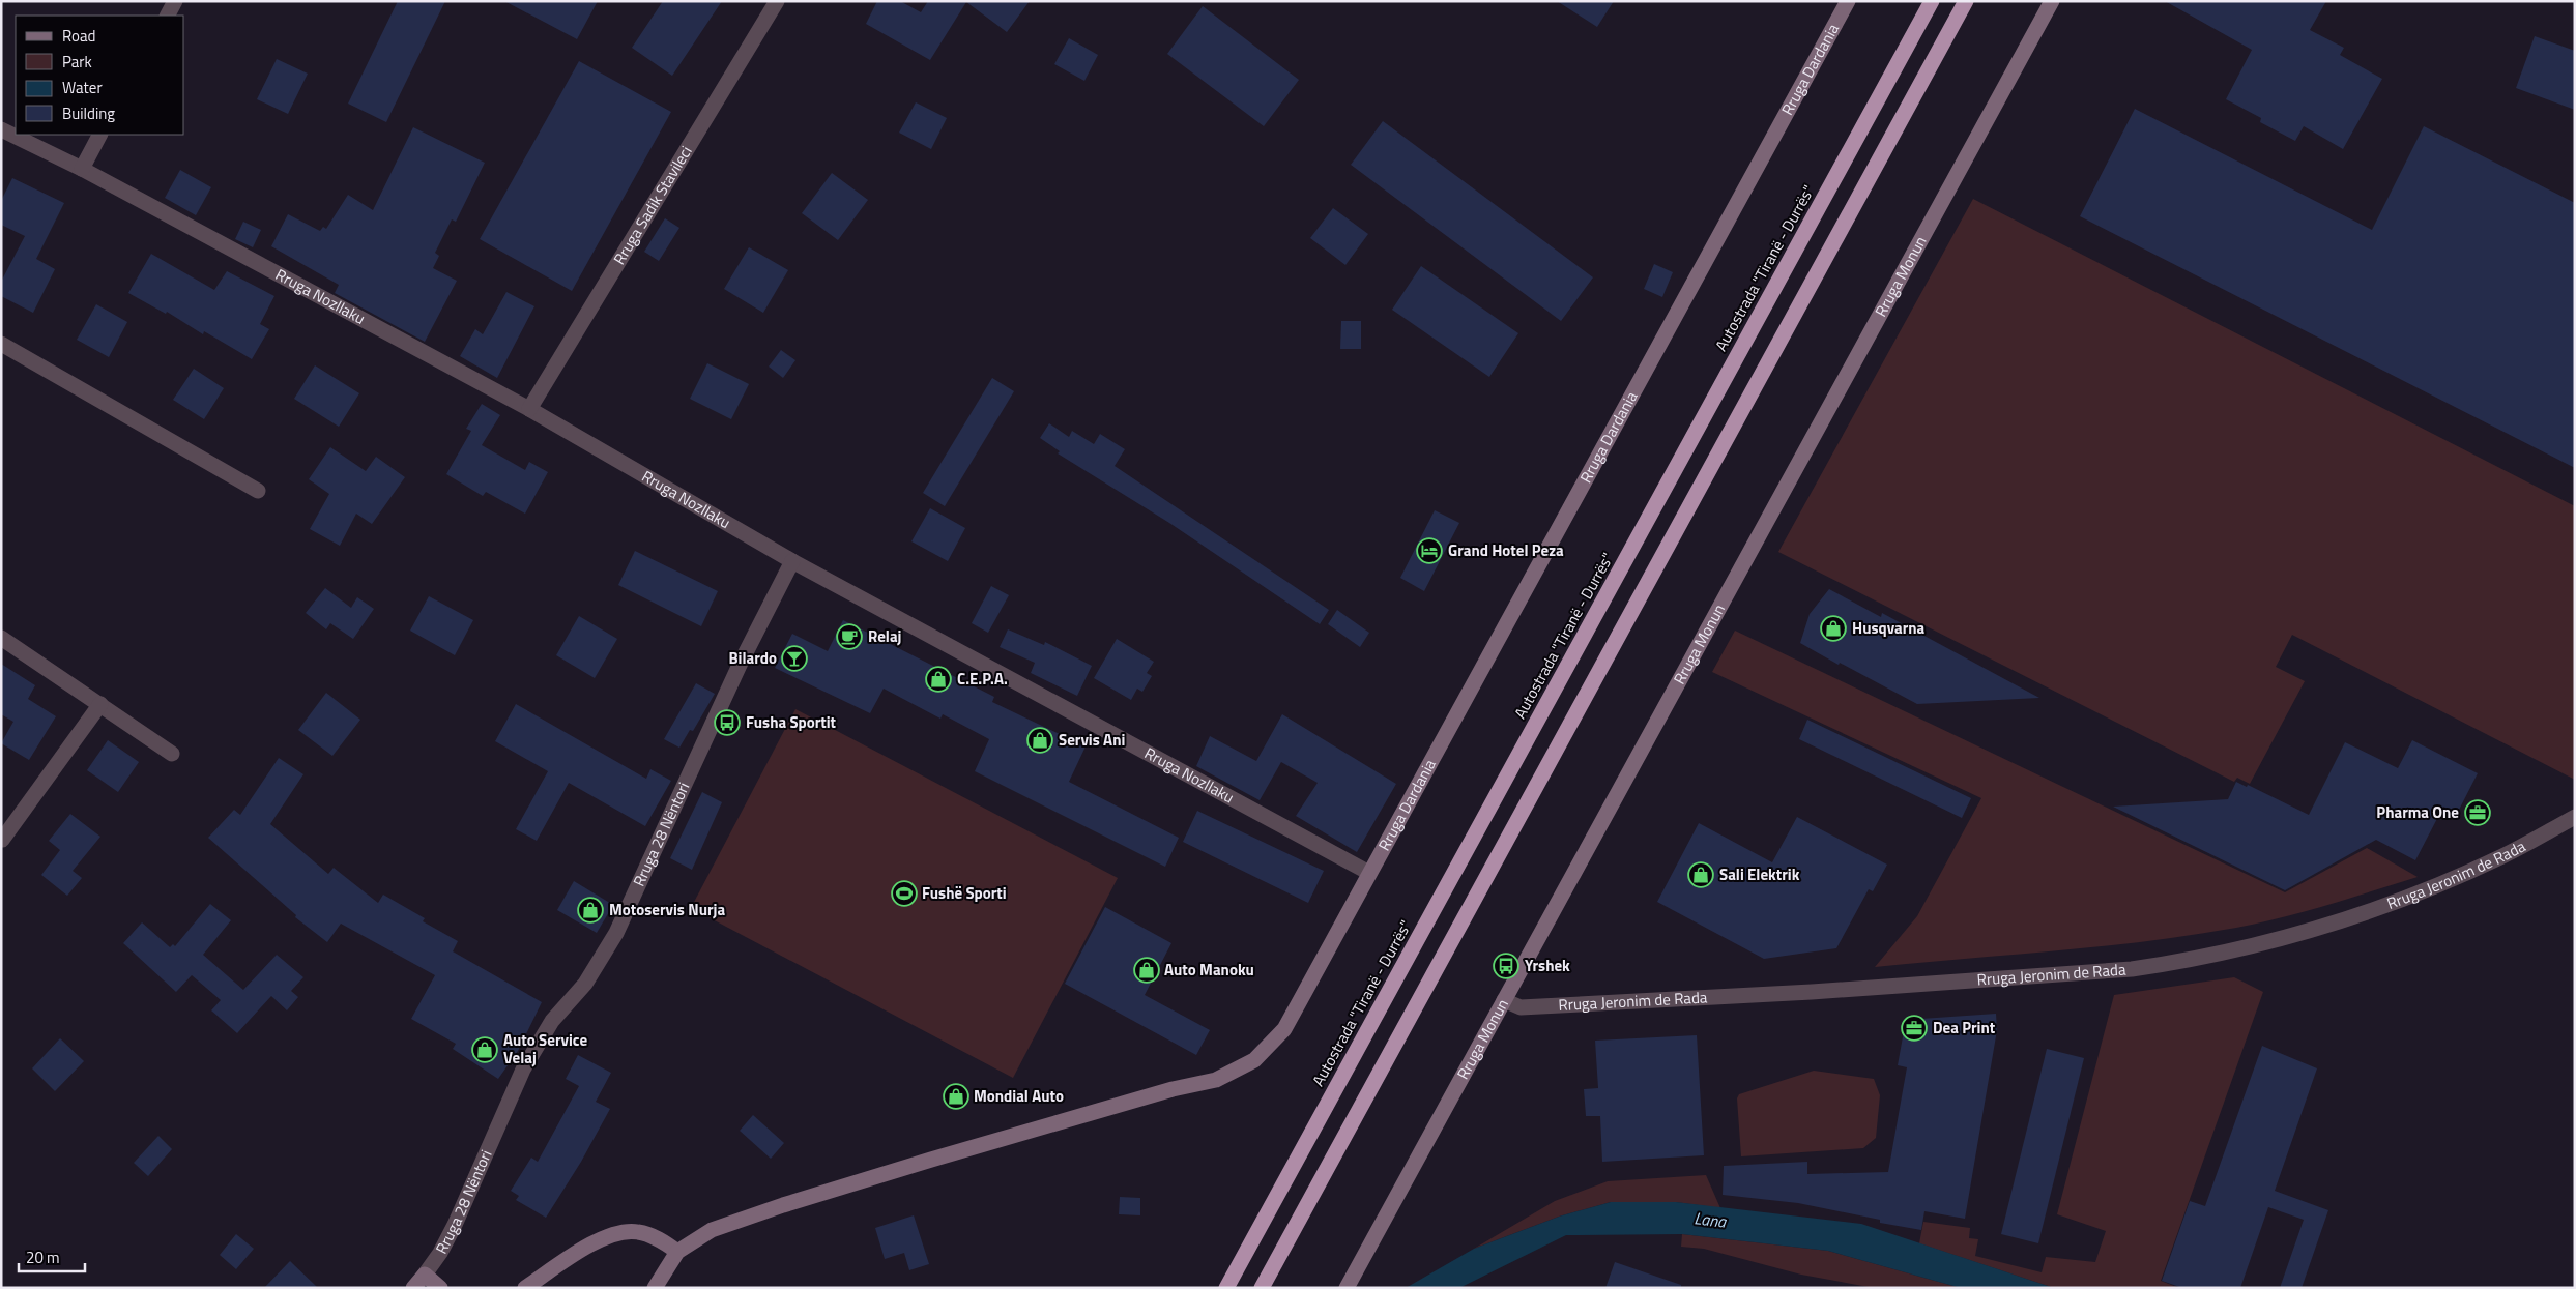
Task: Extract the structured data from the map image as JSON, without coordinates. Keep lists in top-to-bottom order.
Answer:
{
  "streets": {
    "highway": ["Autostrada \"Tiranë - Durrës\""],
    "main road": ["Rruga Dardania", "Rruga Monun", "Rruga 28 Nëntori"],
    "street": ["Rruga Sadik Stavileci", "Rruga Nozllaku", "Rruga Jeronim de Rada"]
  },
  "crossings": [
    ["Rruga Dardania", "Rruga Nozllaku"],
    ["Rruga Sadik Stavileci", "Rruga Nozllaku"],
    ["Rruga Monun", "Rruga Jeronim de Rada"],
    ["Rruga Nozllaku", "Rruga 28 Nëntori"]
  ],
  "water": ["Lana"],
  "places": {
    "hotel": ["Grand Hotel Peza"],
    "shop": [
      "Husqvarna",
      "C.E.P.A.",
      "Servis Ani",
      "Sali Elektrik",
      "Motoservis Nurja",
      "Auto Manoku",
      "Auto Service Velaj",
      "Mondial Auto"
    ],
    "cafe": ["Relaj"],
    "bar": ["Bilardo"],
    "bus stop": ["Fusha Sportit", "Yrshek"],
    "office": ["Pharma One", "Dea Print"],
    "sports": ["Fushë Sporti"]
  },
  "legend": [
    "Road",
    "Park",
    "Water",
    "Building"
  ],
  "scale_bar": "20 m"
}
